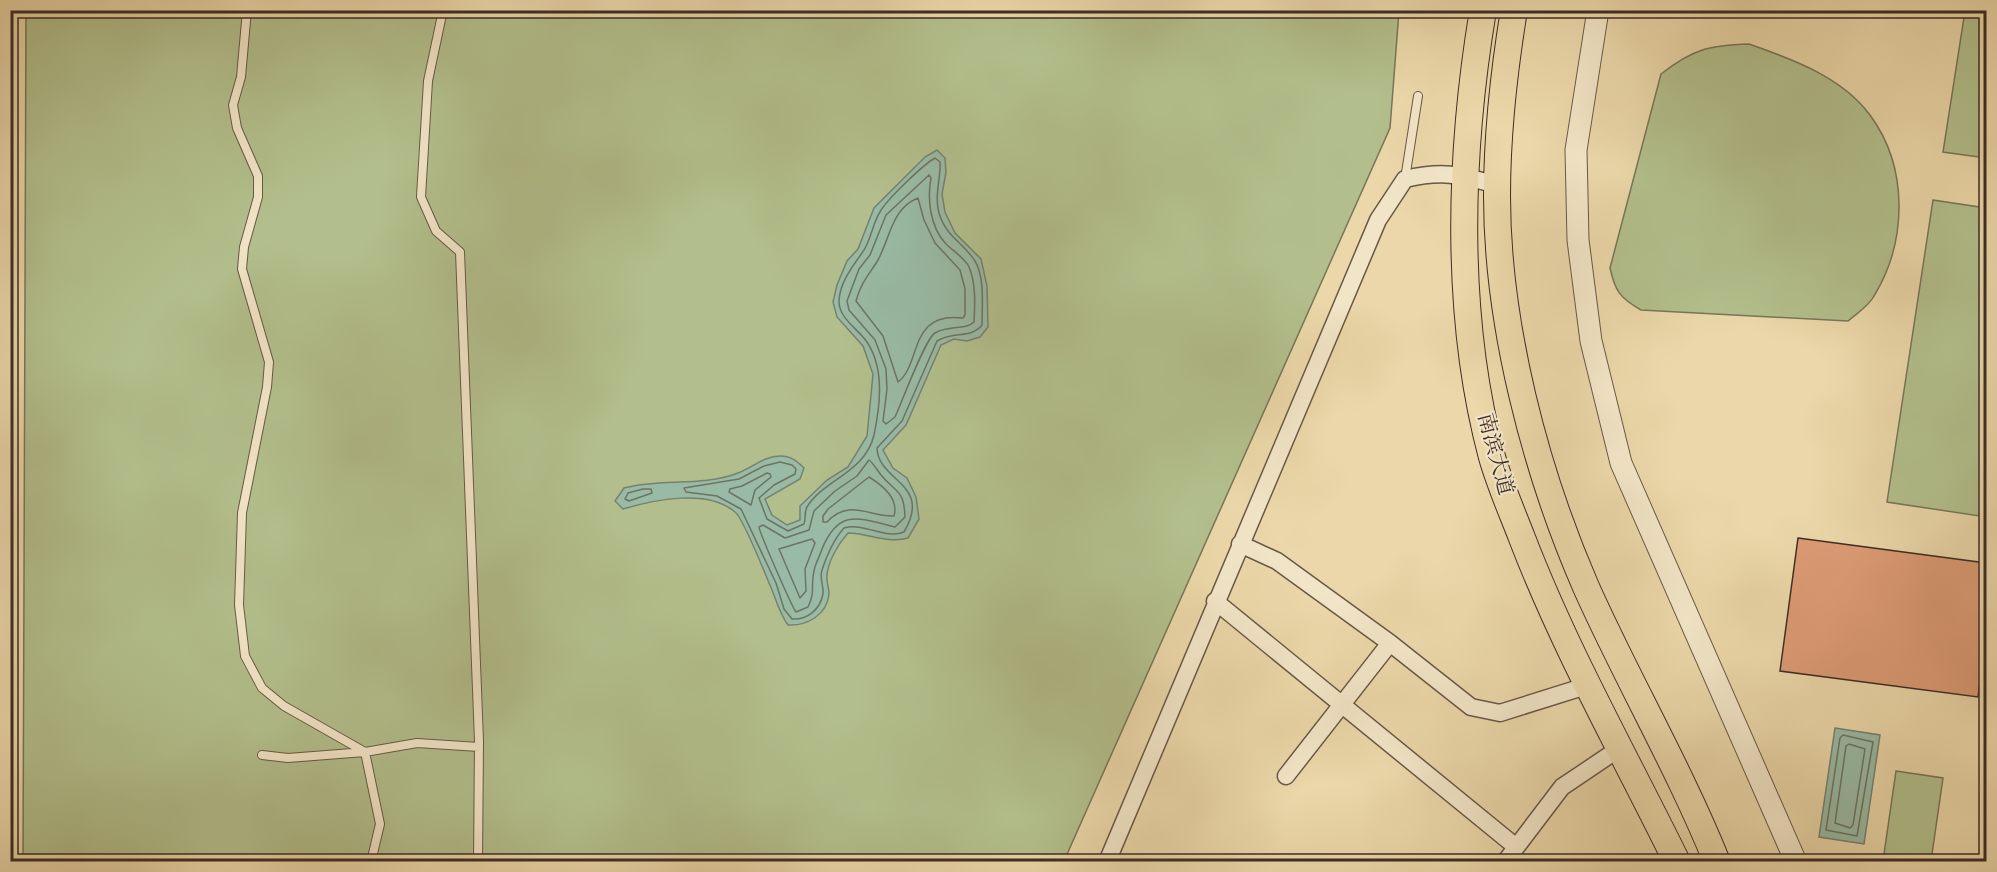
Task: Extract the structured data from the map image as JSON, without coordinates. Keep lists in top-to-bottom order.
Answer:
{
  "streets": {
    "main road": ["南滨大道"]
  }
}
